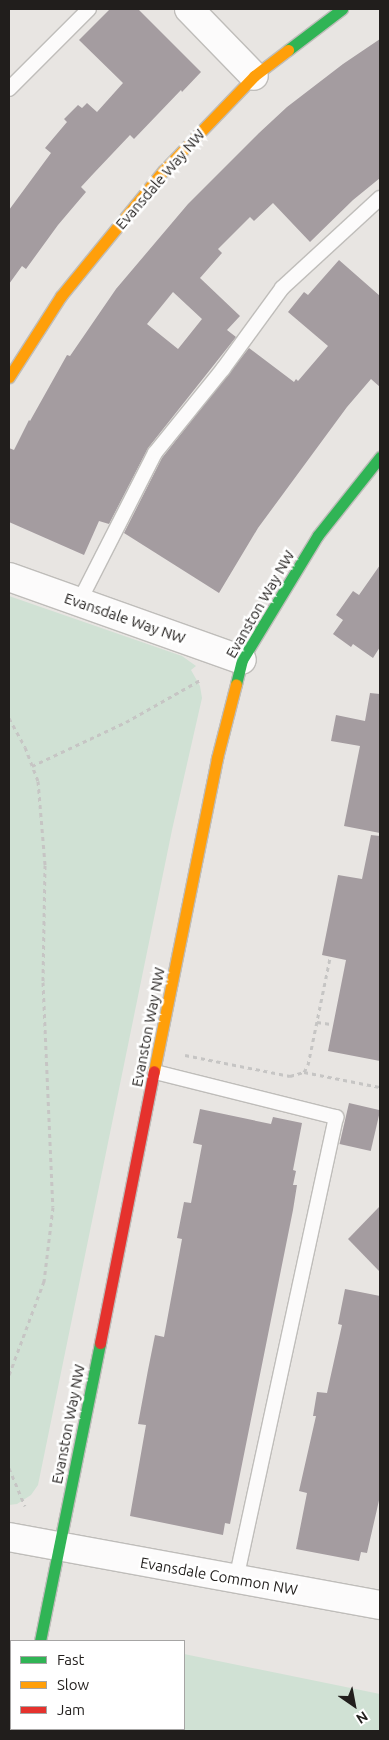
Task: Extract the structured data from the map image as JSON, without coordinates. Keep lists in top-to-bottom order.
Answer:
{
  "streets": {
    "street": ["Evansdale Way NW", "Evanston Way NW", "Evansdale Common NW"]
  },
  "crossings": [
    ["Evansdale Way NW", "Evanston Way NW"],
    ["Evanston Way NW", "Evansdale Common NW"]
  ],
  "legend": ["Fast", "Slow", "Jam"],
  "north": "bottom right"
}
